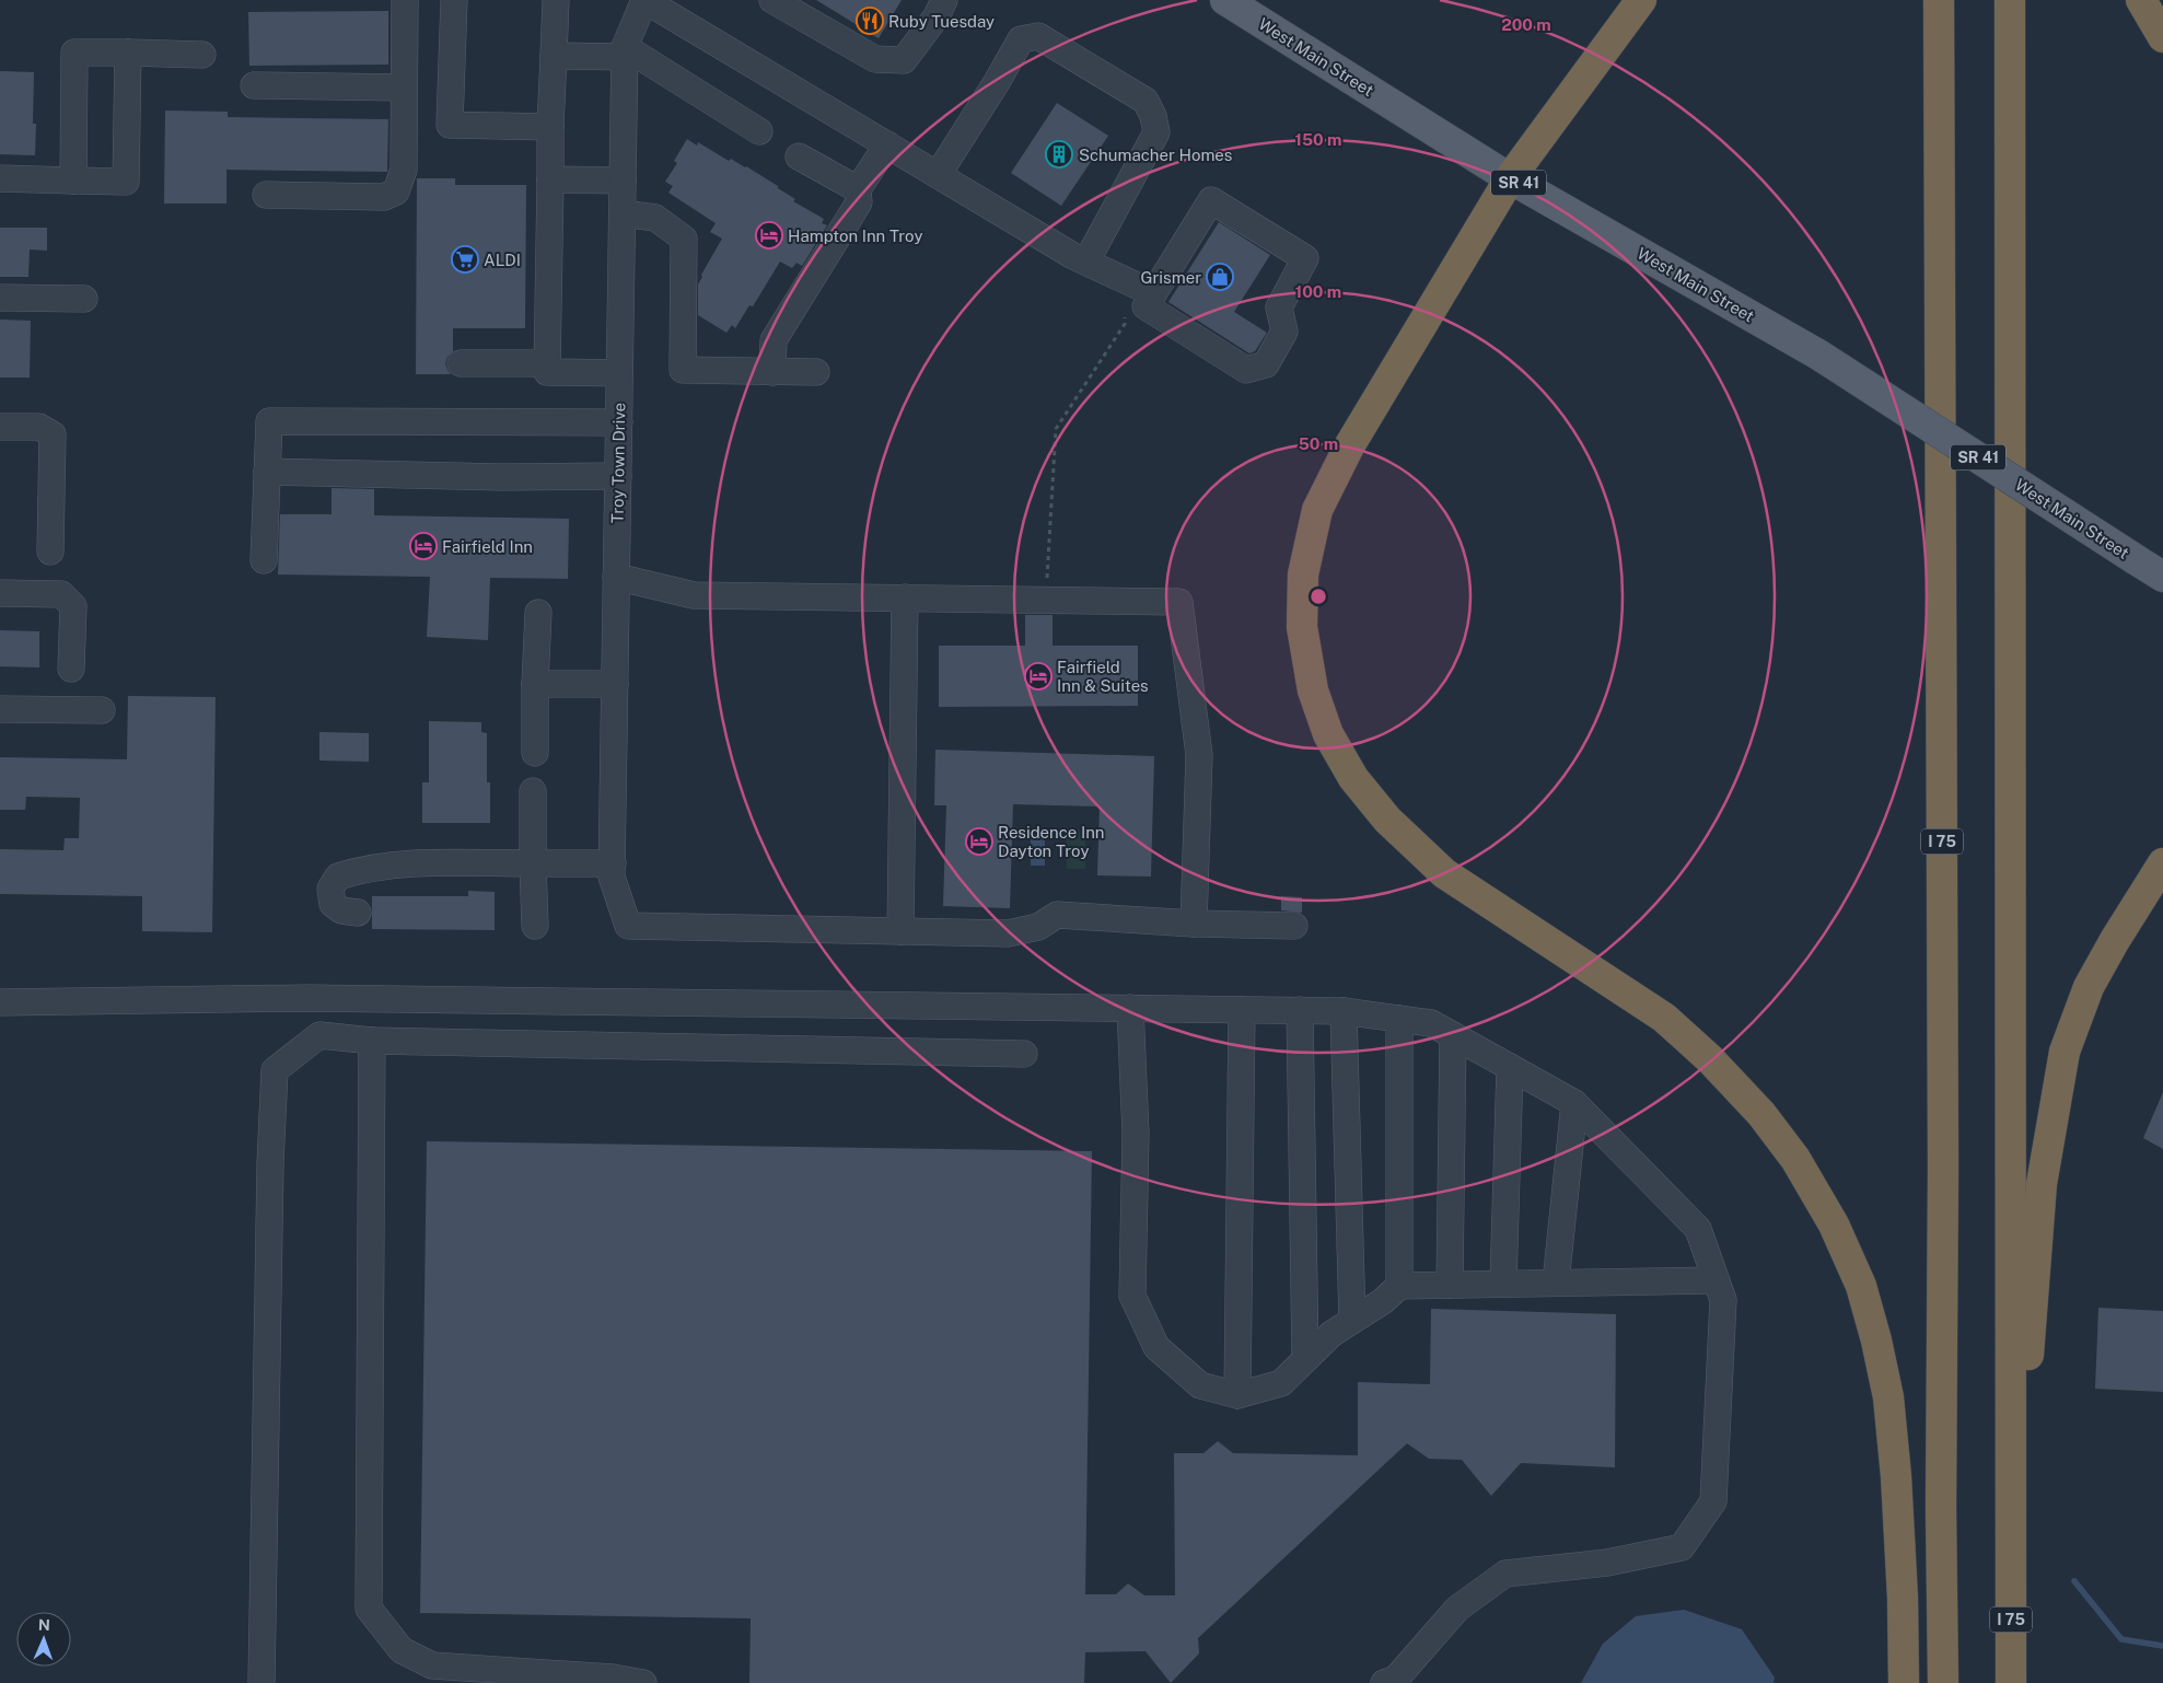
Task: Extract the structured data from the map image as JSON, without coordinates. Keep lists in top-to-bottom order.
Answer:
{
  "streets": {
    "highway": ["I 75"],
    "main road": ["West Main Street", "SR 41"],
    "street": ["Troy Town Drive"]
  },
  "places": {
    "restaurant": ["Ruby Tuesday"],
    "building": ["Schumacher Homes"],
    "hotel": [
      "Hampton Inn Troy",
      "Fairfield Inn",
      "Fairfield Inn & Suites",
      "Residence Inn Dayton Troy"
    ],
    "supermarket": ["ALDI"],
    "shop": ["Grismer"]
  },
  "north": "top",
  "rings": [
    "200 m",
    "150 m",
    "100 m",
    "50 m"
  ]
}
